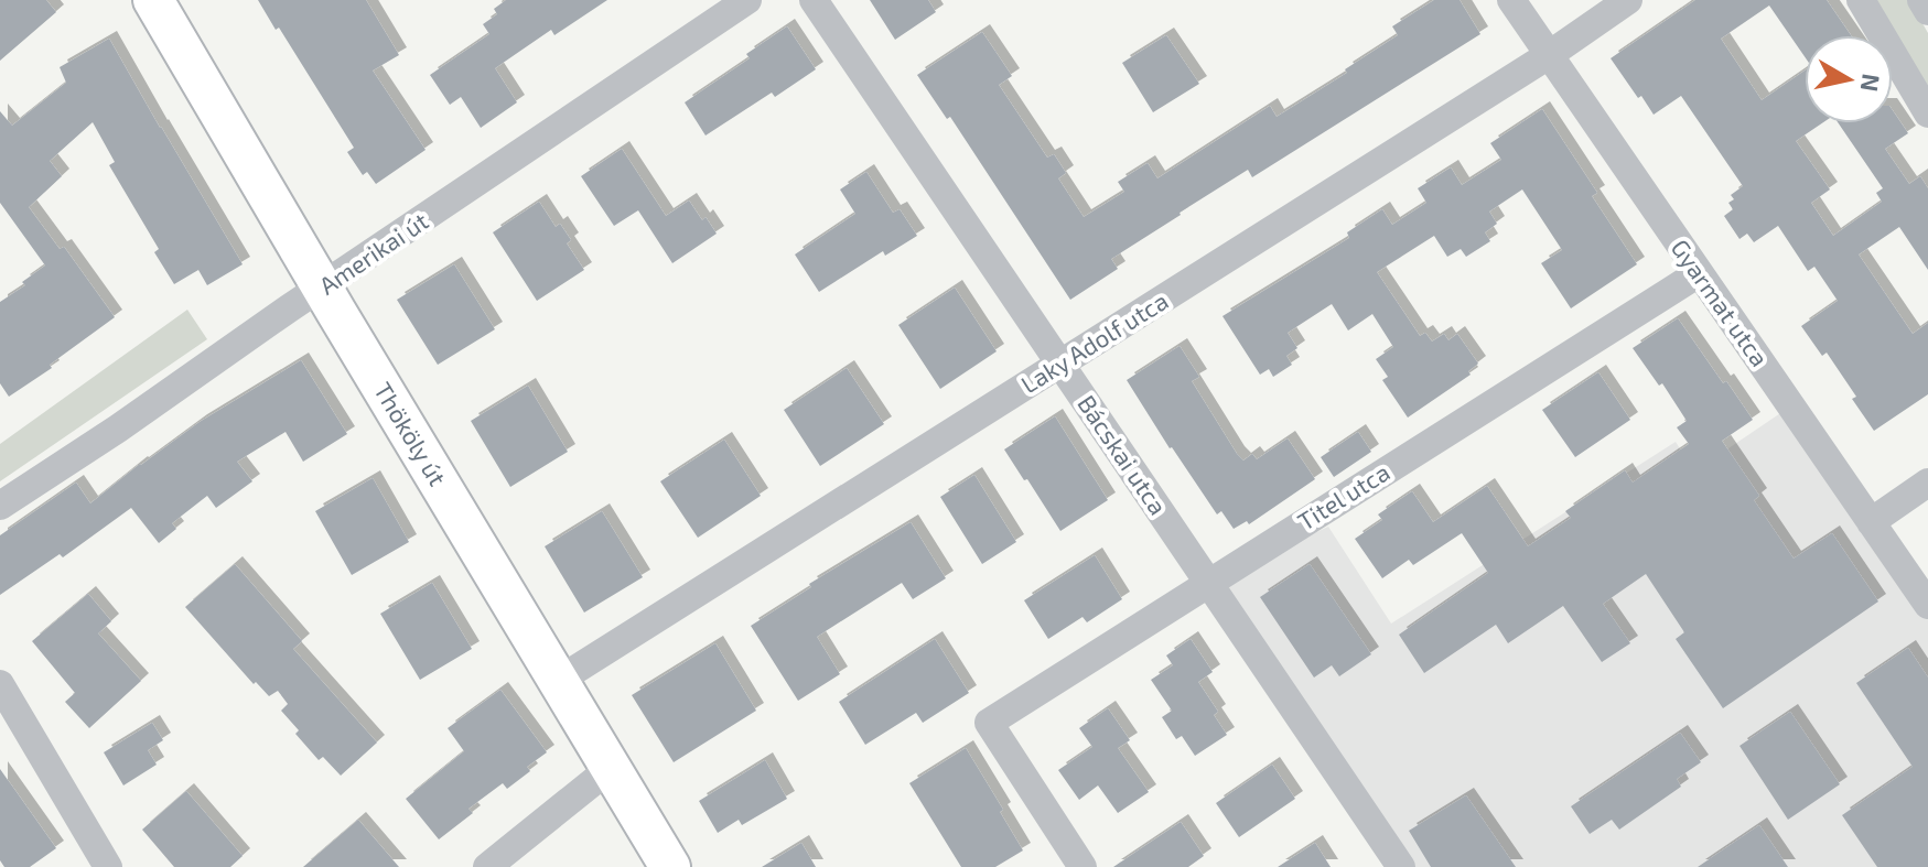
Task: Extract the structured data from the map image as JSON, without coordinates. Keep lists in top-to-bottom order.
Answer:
{
  "streets": {
    "main road": ["Thököly út"],
    "street": [
      "Amerikai út",
      "Gyarmat utca",
      "Laky Adolf utca",
      "Bácskai utca",
      "Titel utca"
    ]
  },
  "crossings": [
    ["Amerikai út", "Thököly út"],
    ["Gyarmat utca", "Laky Adolf utca"],
    ["Gyarmat utca", "Titel utca"],
    ["Laky Adolf utca", "Thököly út"],
    ["Laky Adolf utca", "Bácskai utca"],
    ["Bácskai utca", "Titel utca"]
  ],
  "north": "right"
}
